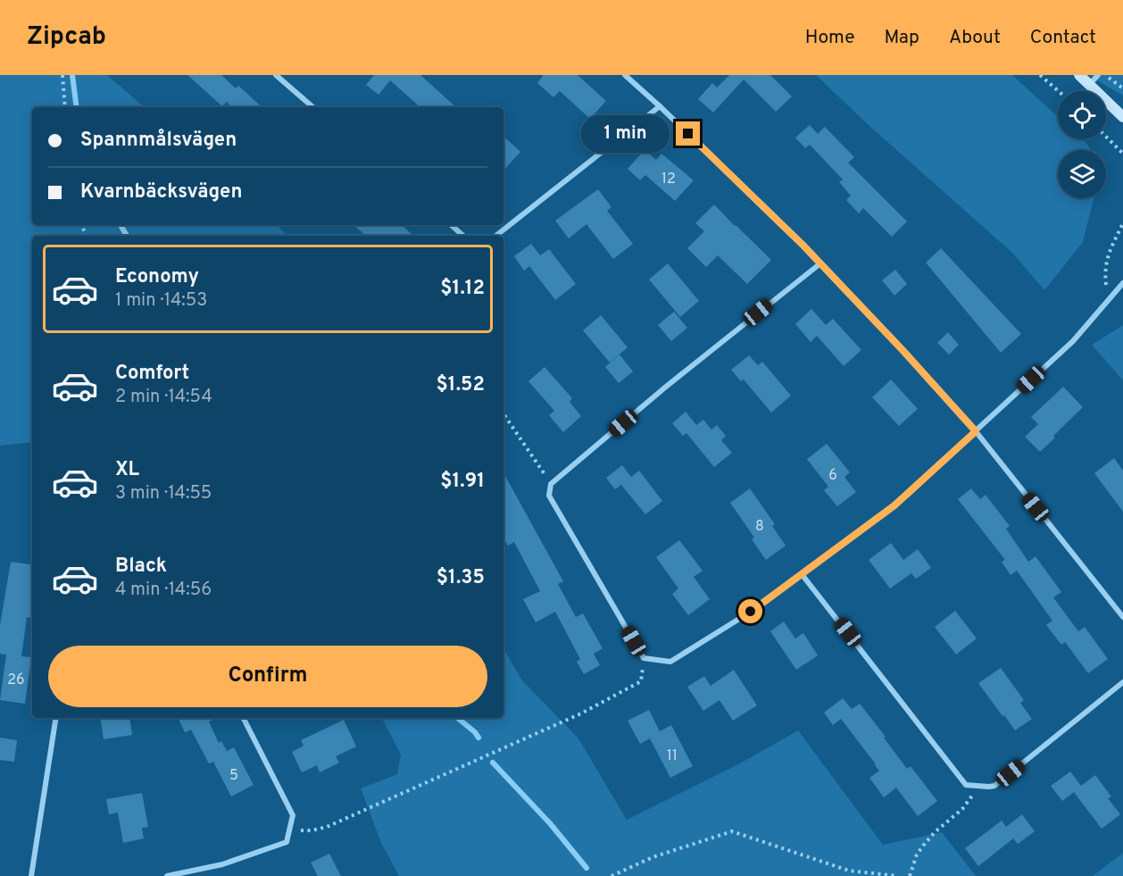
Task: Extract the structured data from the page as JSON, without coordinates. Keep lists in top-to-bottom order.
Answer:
{
  "house_numbers": [
    "12",
    "6",
    "8",
    "26",
    "11",
    "5"
  ],
  "page": {
    "header": "Zipcab",
    "nav": [
      "Home",
      "Map",
      "About",
      "Contact"
    ],
    "banner": ["Spannmålsvägen", "Kvarnbäcksvägen"],
    "bubble": "1 min",
    "list": [
      {
        "name": "Economy",
        "note": "1 min · 14:53",
        "value": "$1.12"
      },
      {
        "name": "Comfort",
        "note": "2 min · 14:54",
        "value": "$1.52"
      },
      {
        "name": "XL",
        "note": "3 min · 14:55",
        "value": "$1.91"
      },
      {
        "name": "Black",
        "note": "4 min · 14:56",
        "value": "$1.35"
      }
    ],
    "buttons": "Confirm"
  }
}
